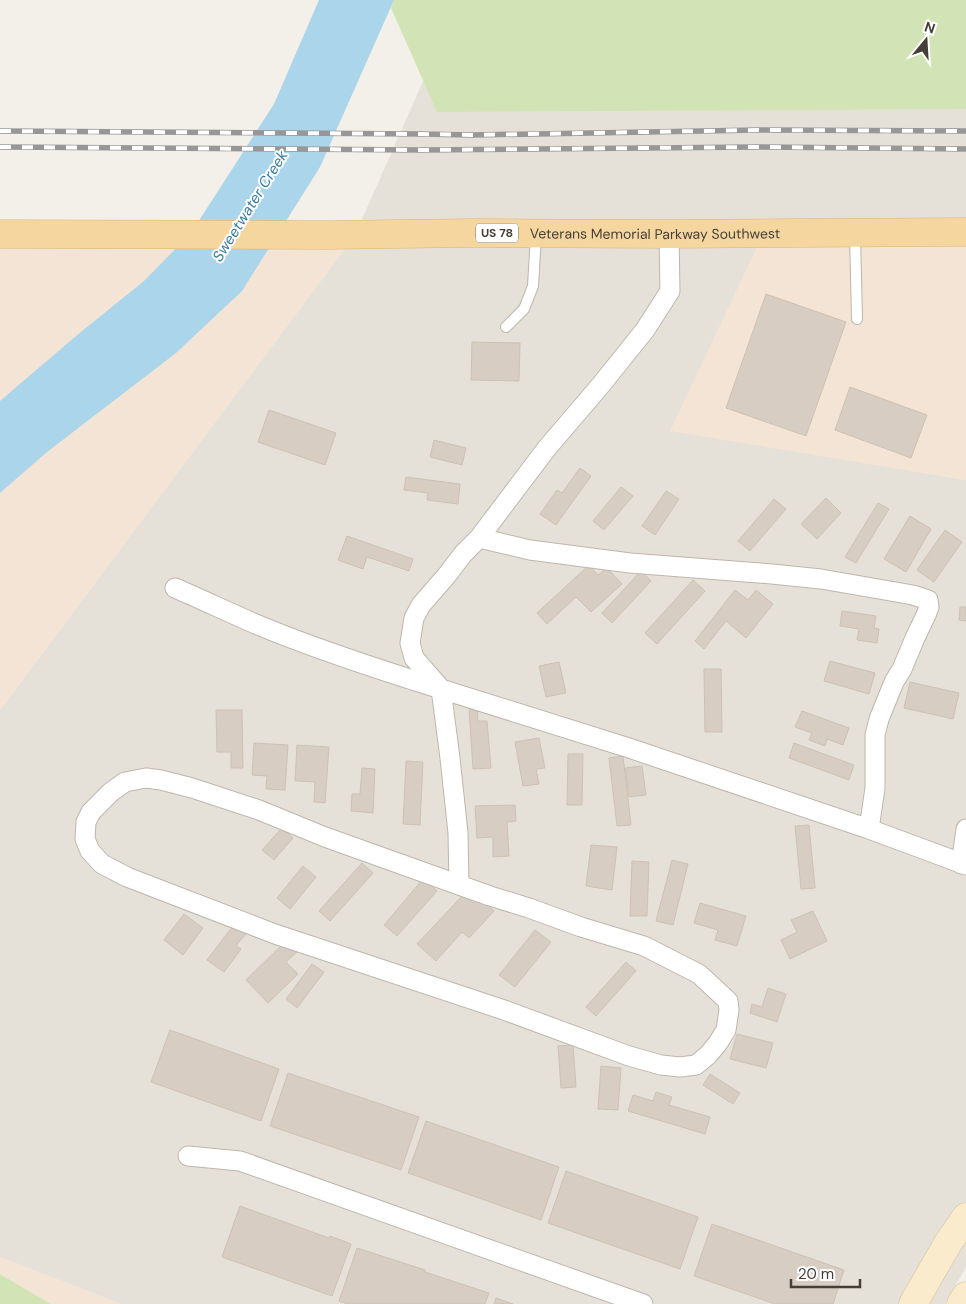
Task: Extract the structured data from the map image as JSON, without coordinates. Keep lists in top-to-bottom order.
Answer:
{
  "streets": {
    "main road": ["US 78", "Veterans Memorial Parkway Southwest"]
  },
  "water": ["Sweetwater Creek"],
  "scale_bar": "20 m",
  "north": "top"
}
